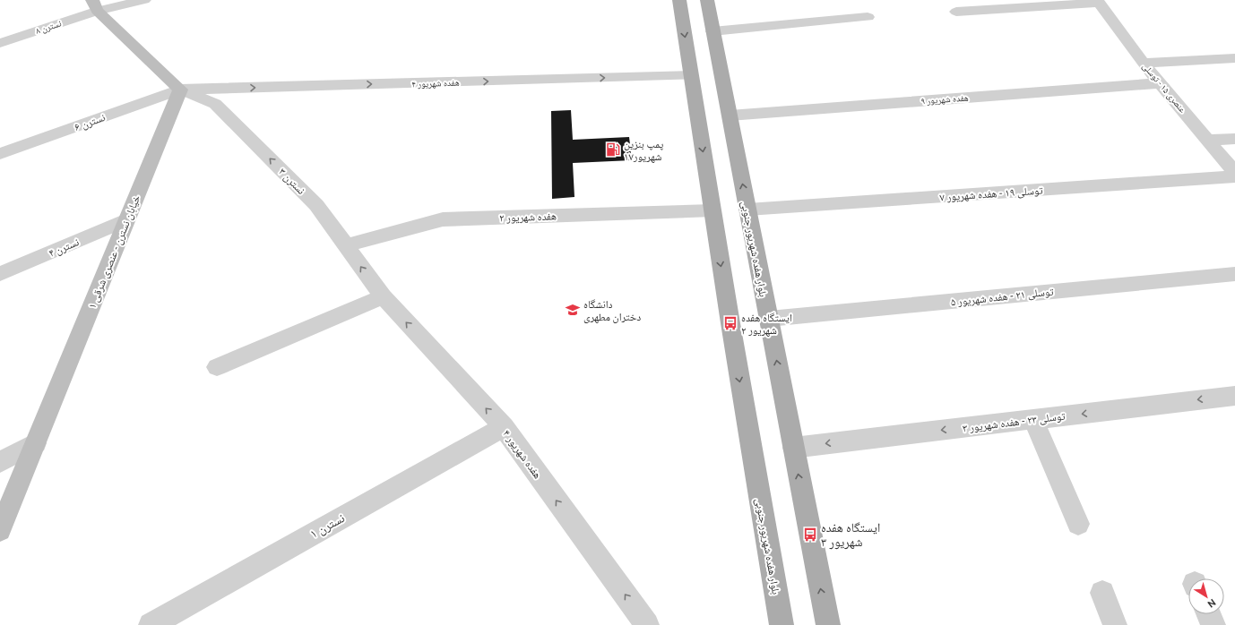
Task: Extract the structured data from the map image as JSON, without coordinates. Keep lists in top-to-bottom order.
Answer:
{
  "streets": {
    "main road": ["بلوار هفده شهریور جنوبی"],
    "street": [
      "نسترن ۸",
      "هفده شهریور ۴",
      "عنصری ۱۵ - توسلی",
      "هفده شهریور ۹",
      "نسترن ۶",
      "نسترن ۳",
      "توسلی ۱۹ - هفده شهریور ۷",
      "هفده شهریور ۲",
      "نسترن ۴",
      "خیابان نسترن - عنصری شرقی ۱",
      "توسلی ۲۱ - هفده شهریور ۵",
      "توسلی ۲۳ - هفده شهریور ۳",
      "نسترن ۱"
    ]
  },
  "crossings": [
    ["هفده شهریور ۴", "نسترن ۶"],
    ["هفده شهریور ۴", "نسترن ۳"],
    ["هفده شهریور ۴", "بلوار هفده شهریور جنوبی"],
    ["هفده شهریور ۴", "خیابان نسترن - عنصری شرقی ۱"],
    ["هفده شهریور ۴", "نسترن ۱"],
    ["عنصری ۱۵ - توسلی", "هفده شهریور ۹"],
    ["هفده شهریور ۹", "بلوار هفده شهریور جنوبی"],
    ["نسترن ۶", "نسترن ۳"],
    ["نسترن ۶", "خیابان نسترن - عنصری شرقی ۱"],
    ["نسترن ۳", "هفده شهریور ۲"],
    ["نسترن ۳", "خیابان نسترن - عنصری شرقی ۱"],
    ["توسلی ۱۹ - هفده شهریور ۷", "بلوار هفده شهریور جنوبی"],
    ["هفده شهریور ۲", "بلوار هفده شهریور جنوبی"],
    ["نسترن ۴", "خیابان نسترن - عنصری شرقی ۱"],
    ["بلوار هفده شهریور جنوبی", "توسلی ۲۱ - هفده شهریور ۵"],
    ["بلوار هفده شهریور جنوبی", "توسلی ۲۳ - هفده شهریور ۳"]
  ],
  "one_way": ["نسترن ۳", "توسلی ۲۳ - هفده شهریور ۳"],
  "places": {
    "fuel station": ["پمپ بنزین ۱۷شهریور"],
    "school or university": ["دانشگاه دختران مطهری"],
    "bus stop": ["ایستگاه هفده شهریور ۲", "ایستگاه هفده شهریور ۳"]
  },
  "north": "bottom right"
}
